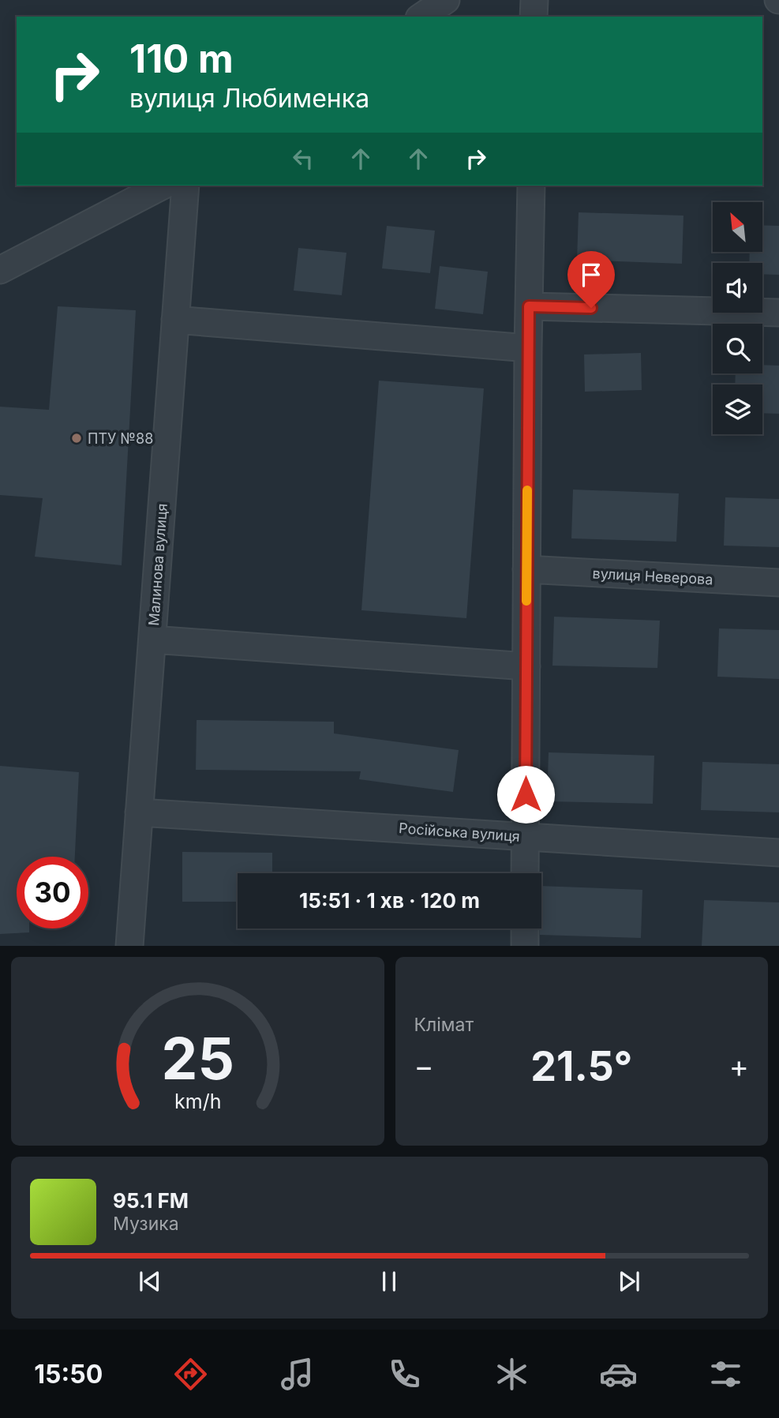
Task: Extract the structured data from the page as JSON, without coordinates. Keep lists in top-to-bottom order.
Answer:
{
  "streets": {
    "street": ["Малинова вулиця", "вулиця Неверова", "Російська вулиця"]
  },
  "crossings": [
    ["Малинова вулиця", "Російська вулиця"]
  ],
  "places": ["ПТУ №88"],
  "north": "top left",
  "page": {
    "turn": ["110 m", "вулиця Любименка"],
    "limit": "30",
    "trip": "15:51 · 1 хв · 120 m",
    "tile": "Клімат",
    "heat": ["−", "21.5°", "+"],
    "song": ["95.1 FM", "Музика"],
    "tabs": "15:50",
    "gauge": ["25", "km/h"]
  }
}
